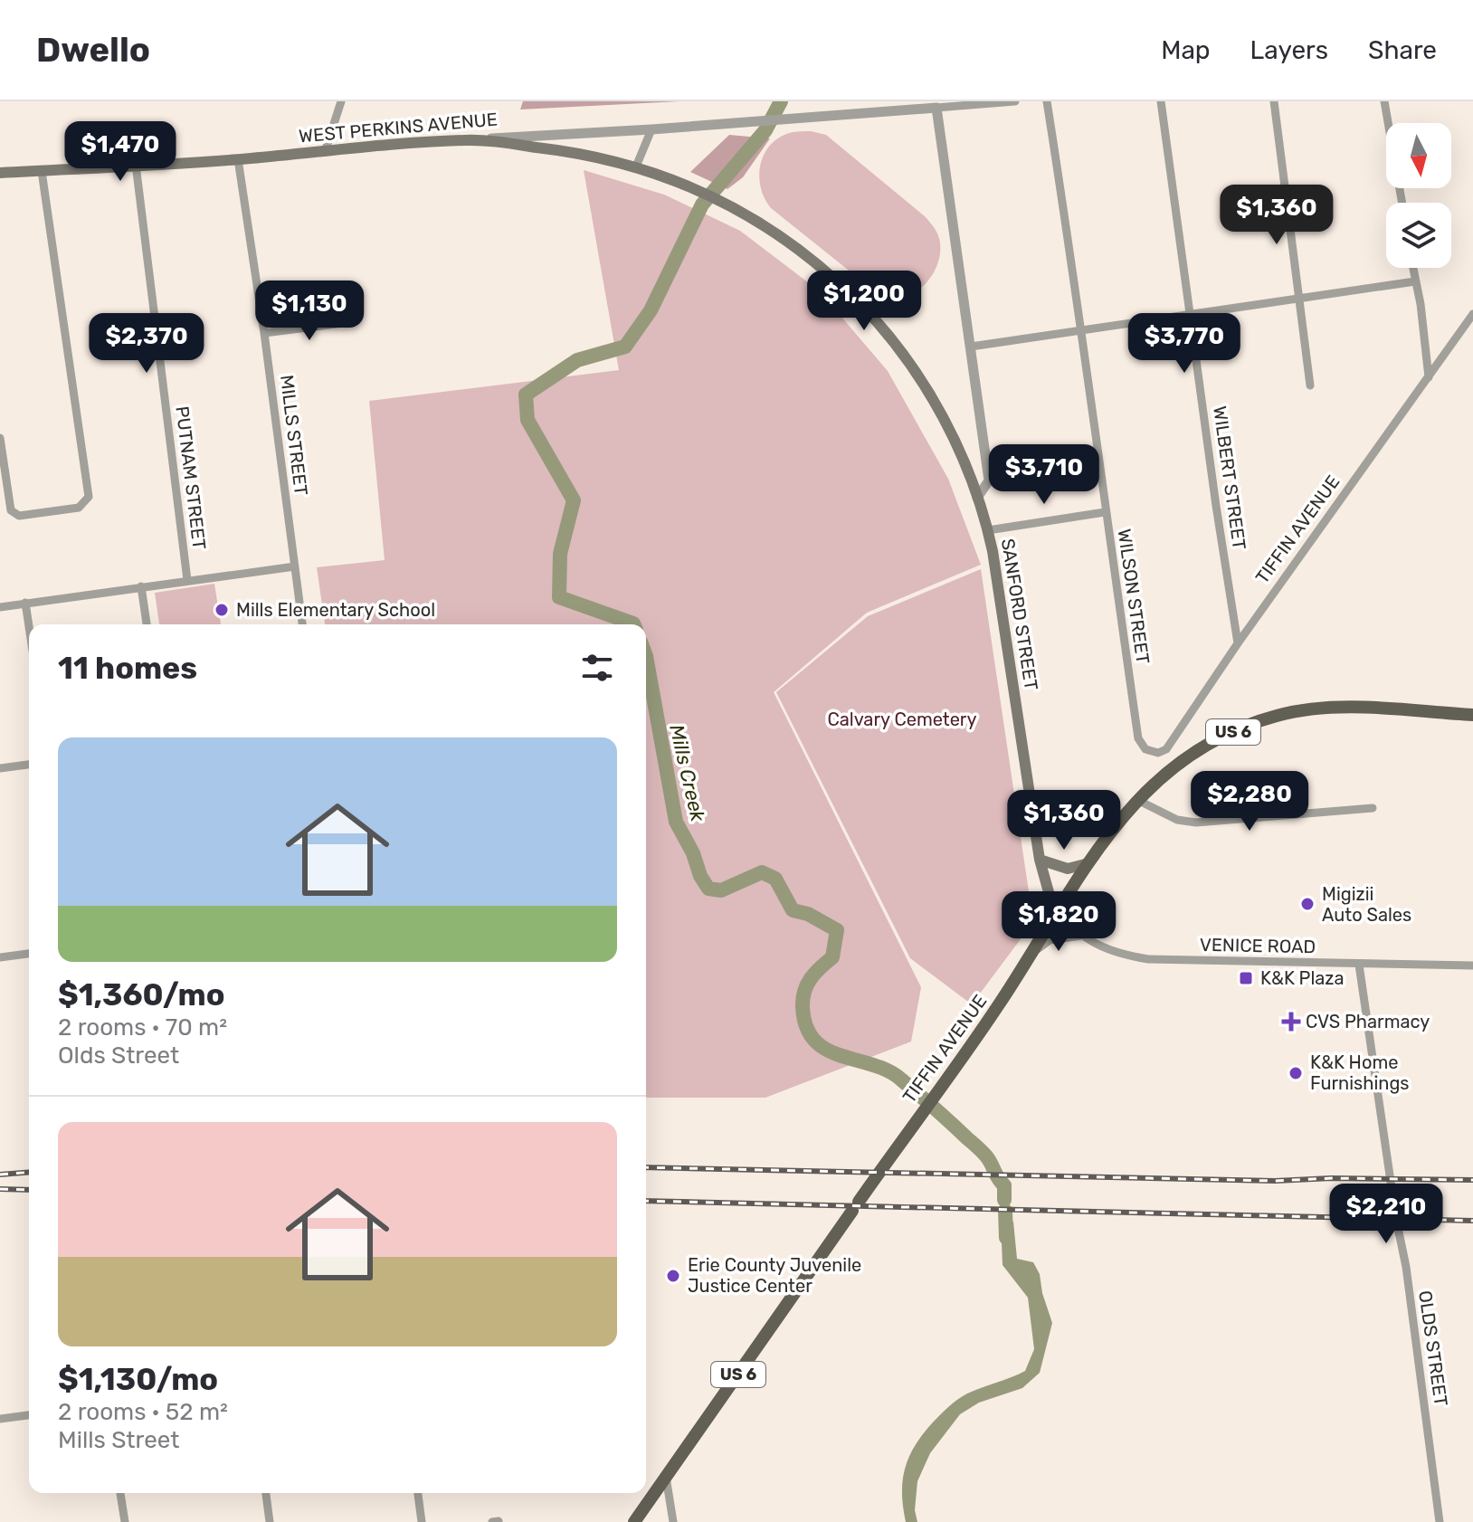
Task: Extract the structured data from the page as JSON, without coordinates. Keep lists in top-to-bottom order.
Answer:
{
  "streets": {
    "main road": [
      "WEST PERKINS AVENUE",
      "TIFFIN AVENUE",
      "SANFORD STREET",
      "US 6"
    ],
    "street": [
      "MILLS STREET",
      "PUTNAM STREET",
      "WILBERT STREET",
      "WILSON STREET",
      "VENICE ROAD",
      "OLDS STREET"
    ]
  },
  "crossings": [
    ["WEST PERKINS AVENUE", "MILLS STREET"],
    ["WEST PERKINS AVENUE", "PUTNAM STREET"],
    ["WEST PERKINS AVENUE", "SANFORD STREET"],
    ["WILBERT STREET", "TIFFIN AVENUE"],
    ["TIFFIN AVENUE", "WILSON STREET"],
    ["TIFFIN AVENUE", "SANFORD STREET"],
    ["TIFFIN AVENUE", "US 6"],
    ["TIFFIN AVENUE", "VENICE ROAD"],
    ["SANFORD STREET", "US 6"],
    ["SANFORD STREET", "VENICE ROAD"],
    ["US 6", "VENICE ROAD"],
    ["VENICE ROAD", "OLDS STREET"]
  ],
  "water": ["Mills Creek"],
  "parks": ["Calvary Cemetery"],
  "places": {
    "other": [
      "Mills Elementary School",
      "Migizii Auto Sales",
      "K&K Home Furnishings",
      "Erie County Juvenile Justice Center"
    ],
    "transit": ["K&K Plaza"],
    "health": ["CVS Pharmacy"]
  },
  "north": "bottom",
  "page": {
    "header": "Dwello",
    "nav": ["Map", "Layers", "Share"],
    "price": [
      "$1,470",
      "$1,360",
      "$1,200",
      "$1,130",
      "$2,370",
      "$3,770",
      "$3,710",
      "$2,280",
      "$1,360",
      "$1,820",
      "$2,210"
    ],
    "heading": "11 homes",
    "list": [
      {
        "name": "$1,360/mo",
        "note": "2 rooms · 70 m² · Olds Street"
      },
      {
        "name": "$1,130/mo",
        "note": "2 rooms · 52 m² · Mills Street"
      }
    ]
  }
}
